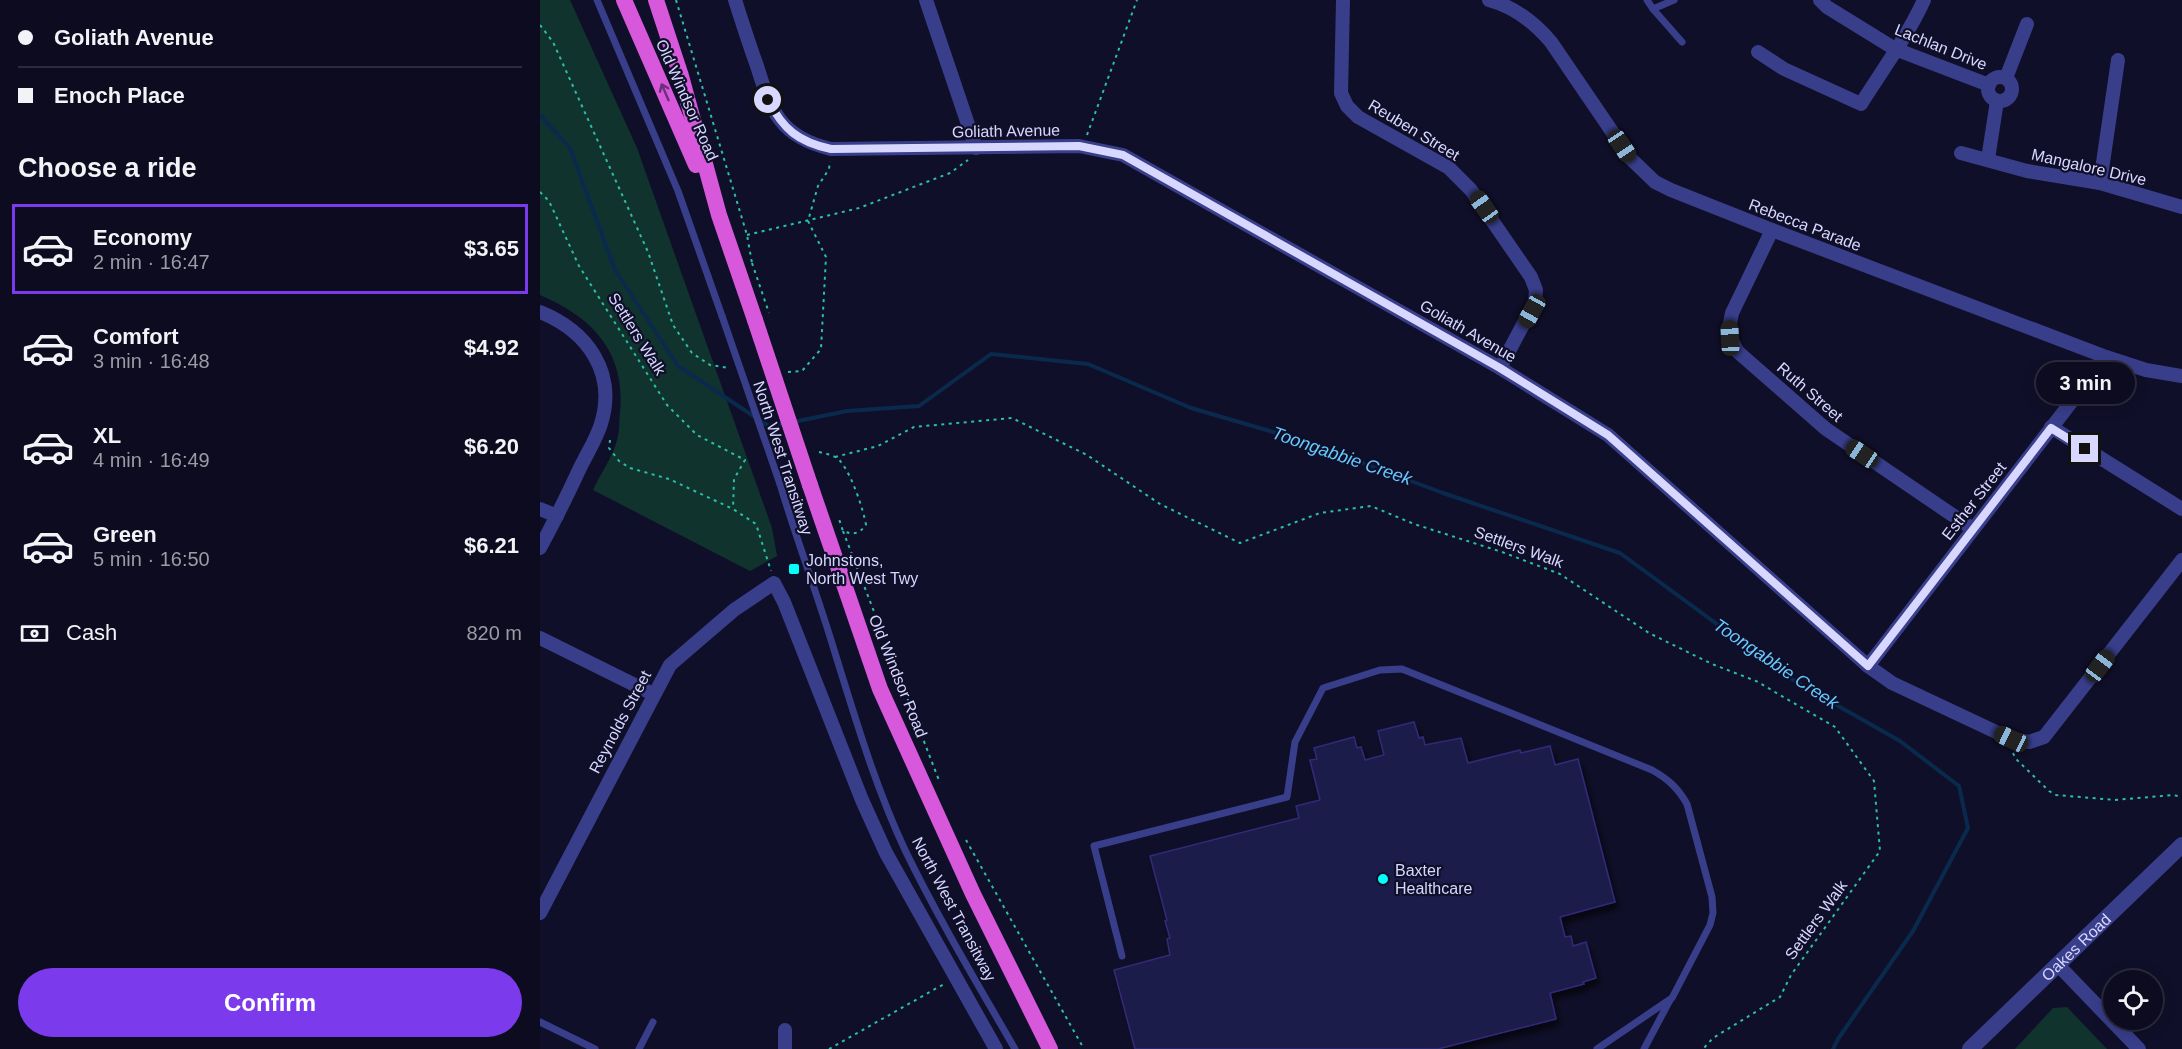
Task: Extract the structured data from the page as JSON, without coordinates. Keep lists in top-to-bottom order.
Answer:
{
  "streets": {
    "highway": ["Old Windsor Road"],
    "street": [
      "Lachlan Drive",
      "Reuben Street",
      "Goliath Avenue",
      "Mangalore Drive",
      "Rebecca Parade",
      "Ruth Street",
      "Esther Street",
      "Reynolds Street",
      "Oakes Road"
    ],
    "lane": ["North West Transitway"],
    "path": ["Settlers Walk"]
  },
  "crossings": [
    ["Reuben Street", "Goliath Avenue"],
    ["Goliath Avenue", "Esther Street"],
    ["Rebecca Parade", "Ruth Street"],
    ["Rebecca Parade", "Esther Street"],
    ["Ruth Street", "Esther Street"]
  ],
  "water": ["Toongabbie Creek"],
  "places": {
    "transit": ["Johnstons, North West Twy"],
    "other": ["Baxter Healthcare"]
  },
  "page": {
    "banner": ["Goliath Avenue", "Enoch Place"],
    "heading": "Choose a ride",
    "list": [
      {
        "name": "Economy",
        "note": "2 min · 16:47",
        "value": "$3.65"
      },
      {
        "name": "Comfort",
        "note": "3 min · 16:48",
        "value": "$4.92"
      },
      {
        "name": "XL",
        "note": "4 min · 16:49",
        "value": "$6.20"
      },
      {
        "name": "Green",
        "note": "5 min · 16:50",
        "value": "$6.21"
      }
    ],
    "bubble": "3 min",
    "pay": ["Cash", "820 m"],
    "buttons": "Confirm"
  }
}
